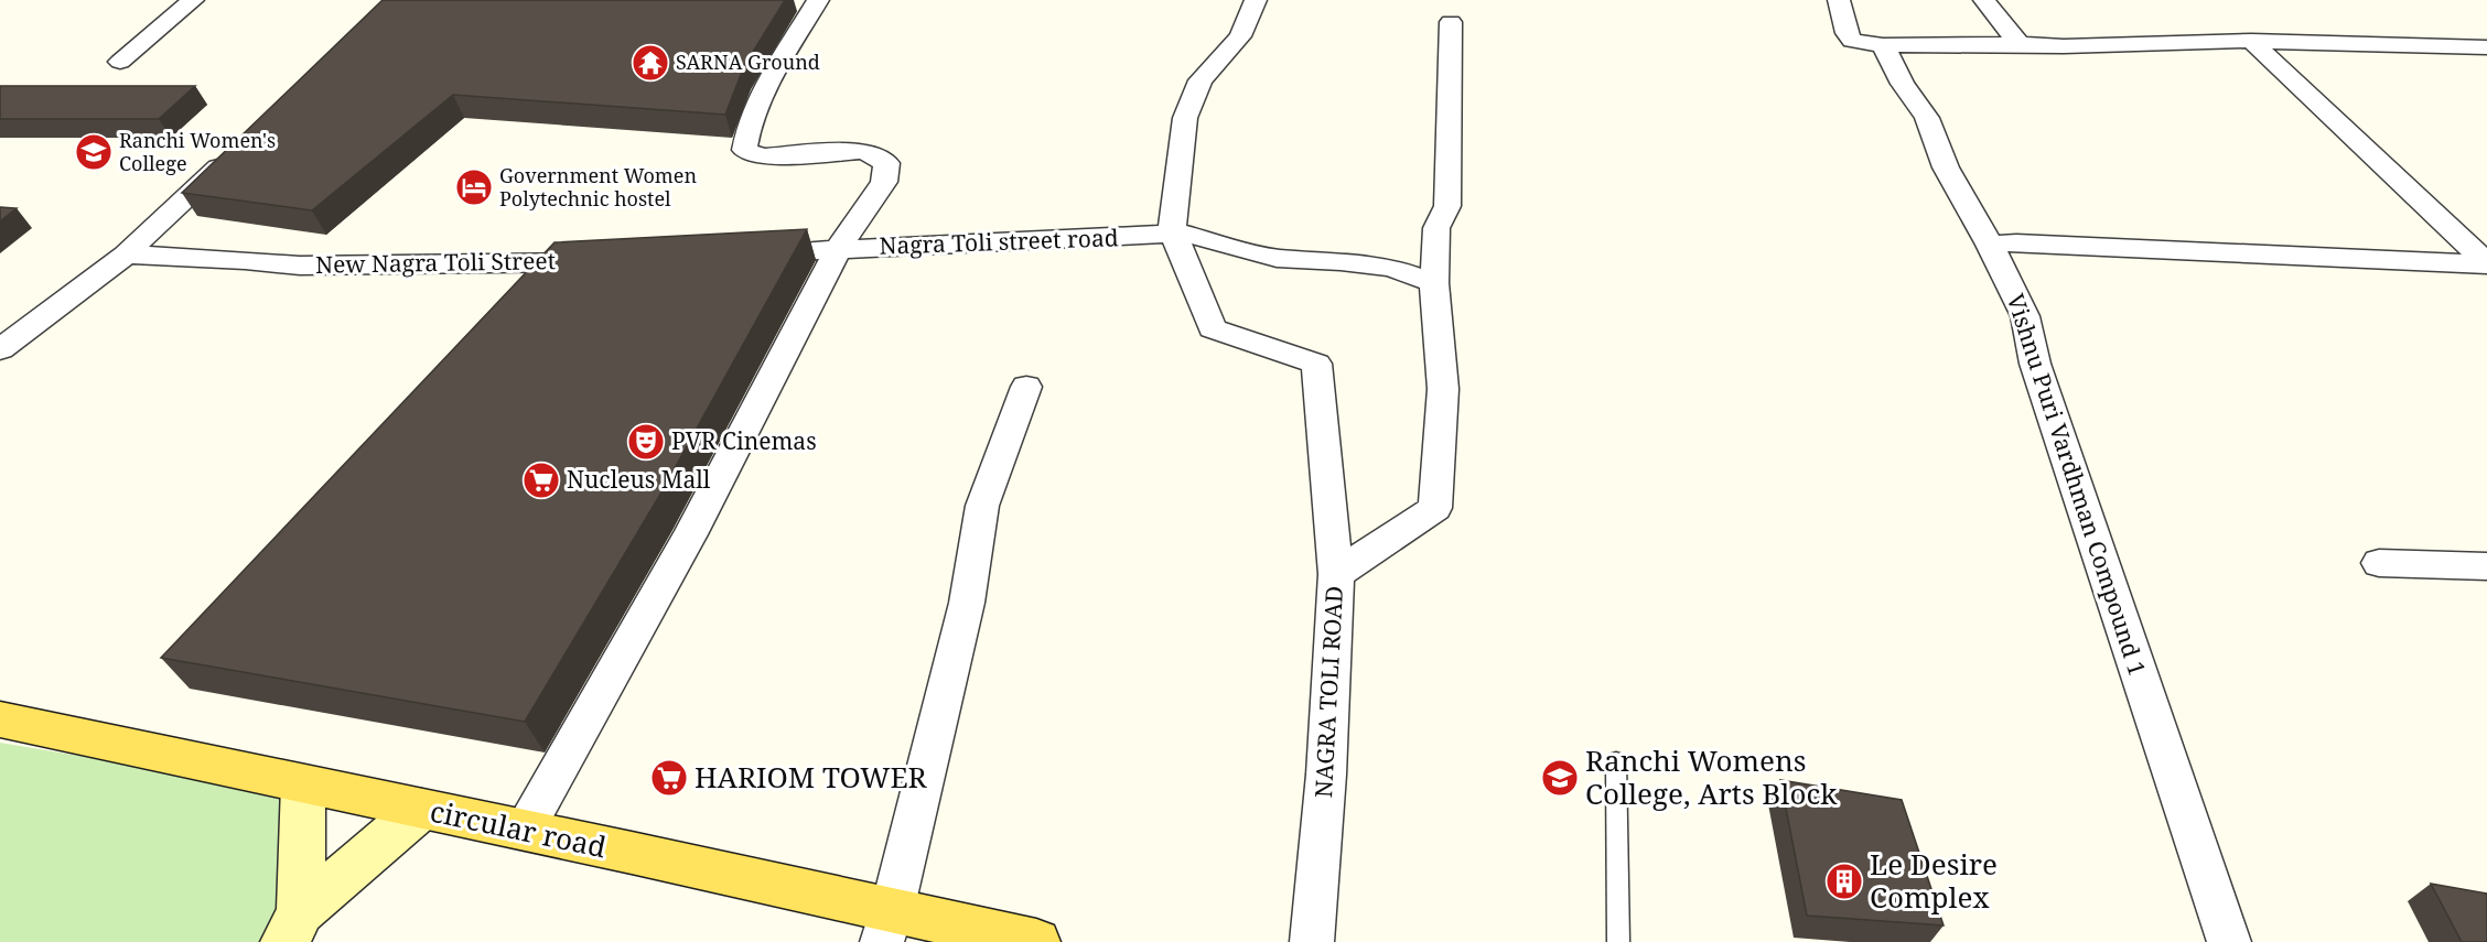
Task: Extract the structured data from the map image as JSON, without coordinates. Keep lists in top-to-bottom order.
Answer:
{
  "streets": {
    "main road": ["circular road"],
    "street": [
      "Nagra Toli street road",
      "New Nagra Toli Street",
      "Vishnu Puri Vardhman Compound 1",
      "NAGRA TOLI ROAD"
    ]
  },
  "crossings": [
    ["Nagra Toli street road", "NAGRA TOLI ROAD"]
  ],
  "places": {
    "temple": ["SARNA Ground"],
    "school or university": ["Ranchi Women's College", "Ranchi Womens College, Arts Block"],
    "hotel": ["Government Women Polytechnic hostel"],
    "theatre": ["PVR Cinemas"],
    "supermarket": ["Nucleus Mall", "HARIOM TOWER"],
    "building": ["Le Desire Complex"]
  }
}
